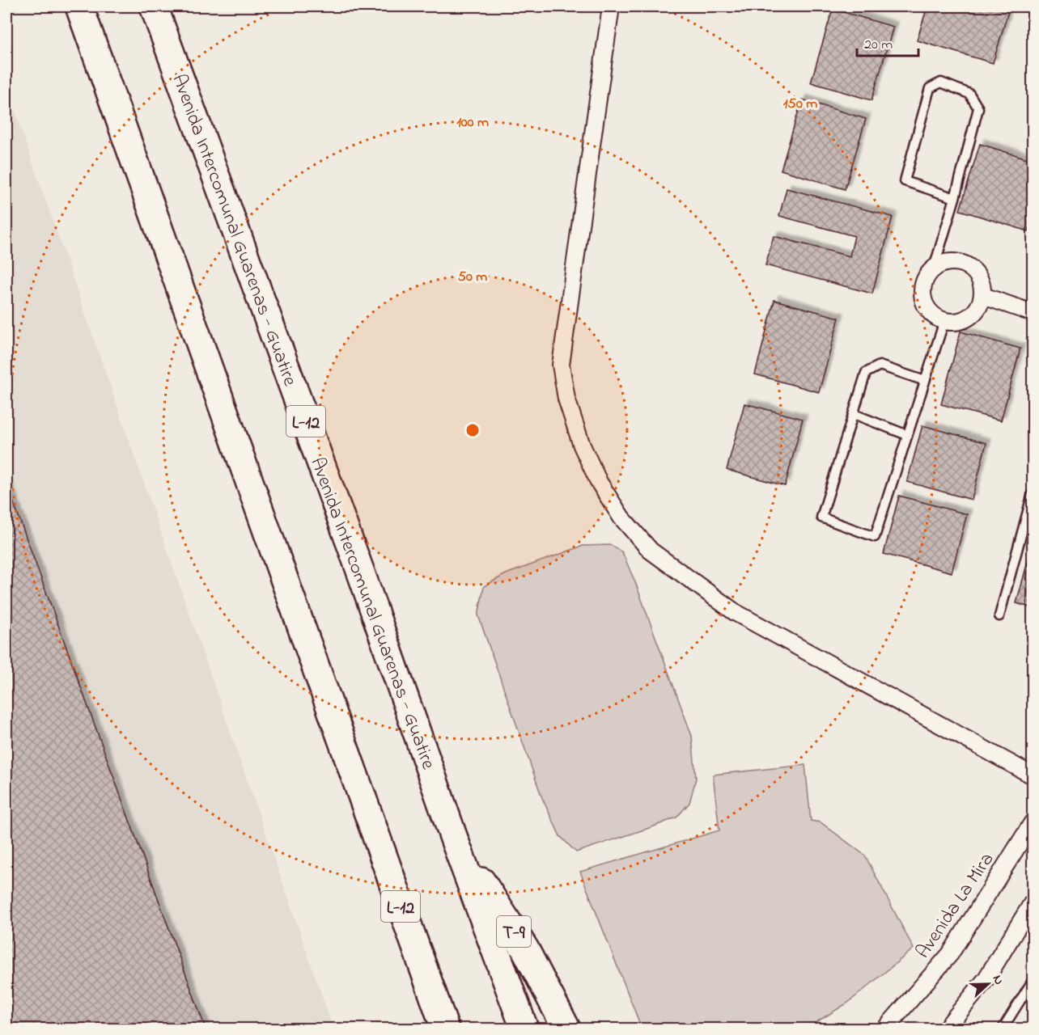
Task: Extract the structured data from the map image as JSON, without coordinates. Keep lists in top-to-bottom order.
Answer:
{
  "streets": {
    "highway": ["Avenida Intercomunal Guarenas - Guatire", "L-12", "T-9"],
    "street": ["Avenida La Mira"]
  },
  "crossings": [
    ["Avenida Intercomunal Guarenas - Guatire", "T-9"]
  ],
  "scale_bar": "20 m",
  "north": "right",
  "rings": ["150 m", "100 m", "50 m"]
}
